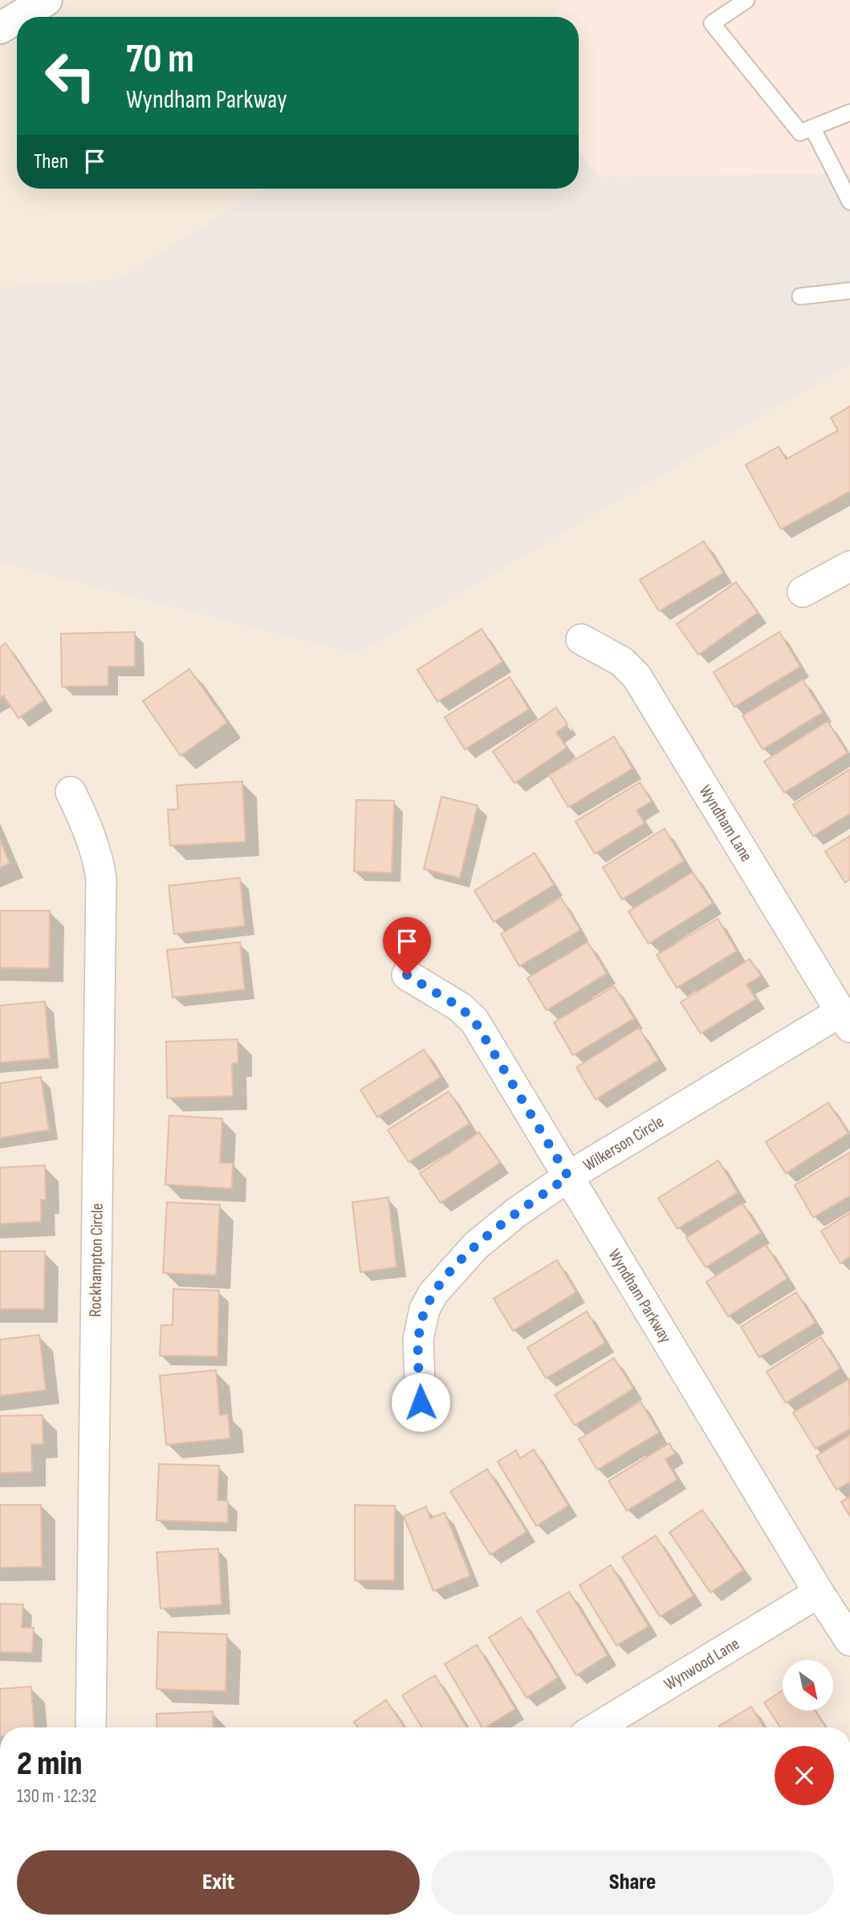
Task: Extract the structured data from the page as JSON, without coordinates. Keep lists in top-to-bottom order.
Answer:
{
  "streets": {
    "street": [
      "Wyndham Lane",
      "Wilkerson Circle",
      "Rockhampton Circle",
      "Wyndham Parkway",
      "Wynwood Lane"
    ]
  },
  "crossings": [
    ["Wyndham Lane", "Wilkerson Circle"],
    ["Wilkerson Circle", "Wyndham Parkway"],
    ["Wyndham Parkway", "Wynwood Lane"]
  ],
  "north": "bottom right",
  "page": {
    "turn": ["70 m", "Wyndham Parkway"],
    "then": "Then",
    "heading": ["2 min", "130 m · 12:32"],
    "buttons": ["Exit", "Share"]
  }
}
